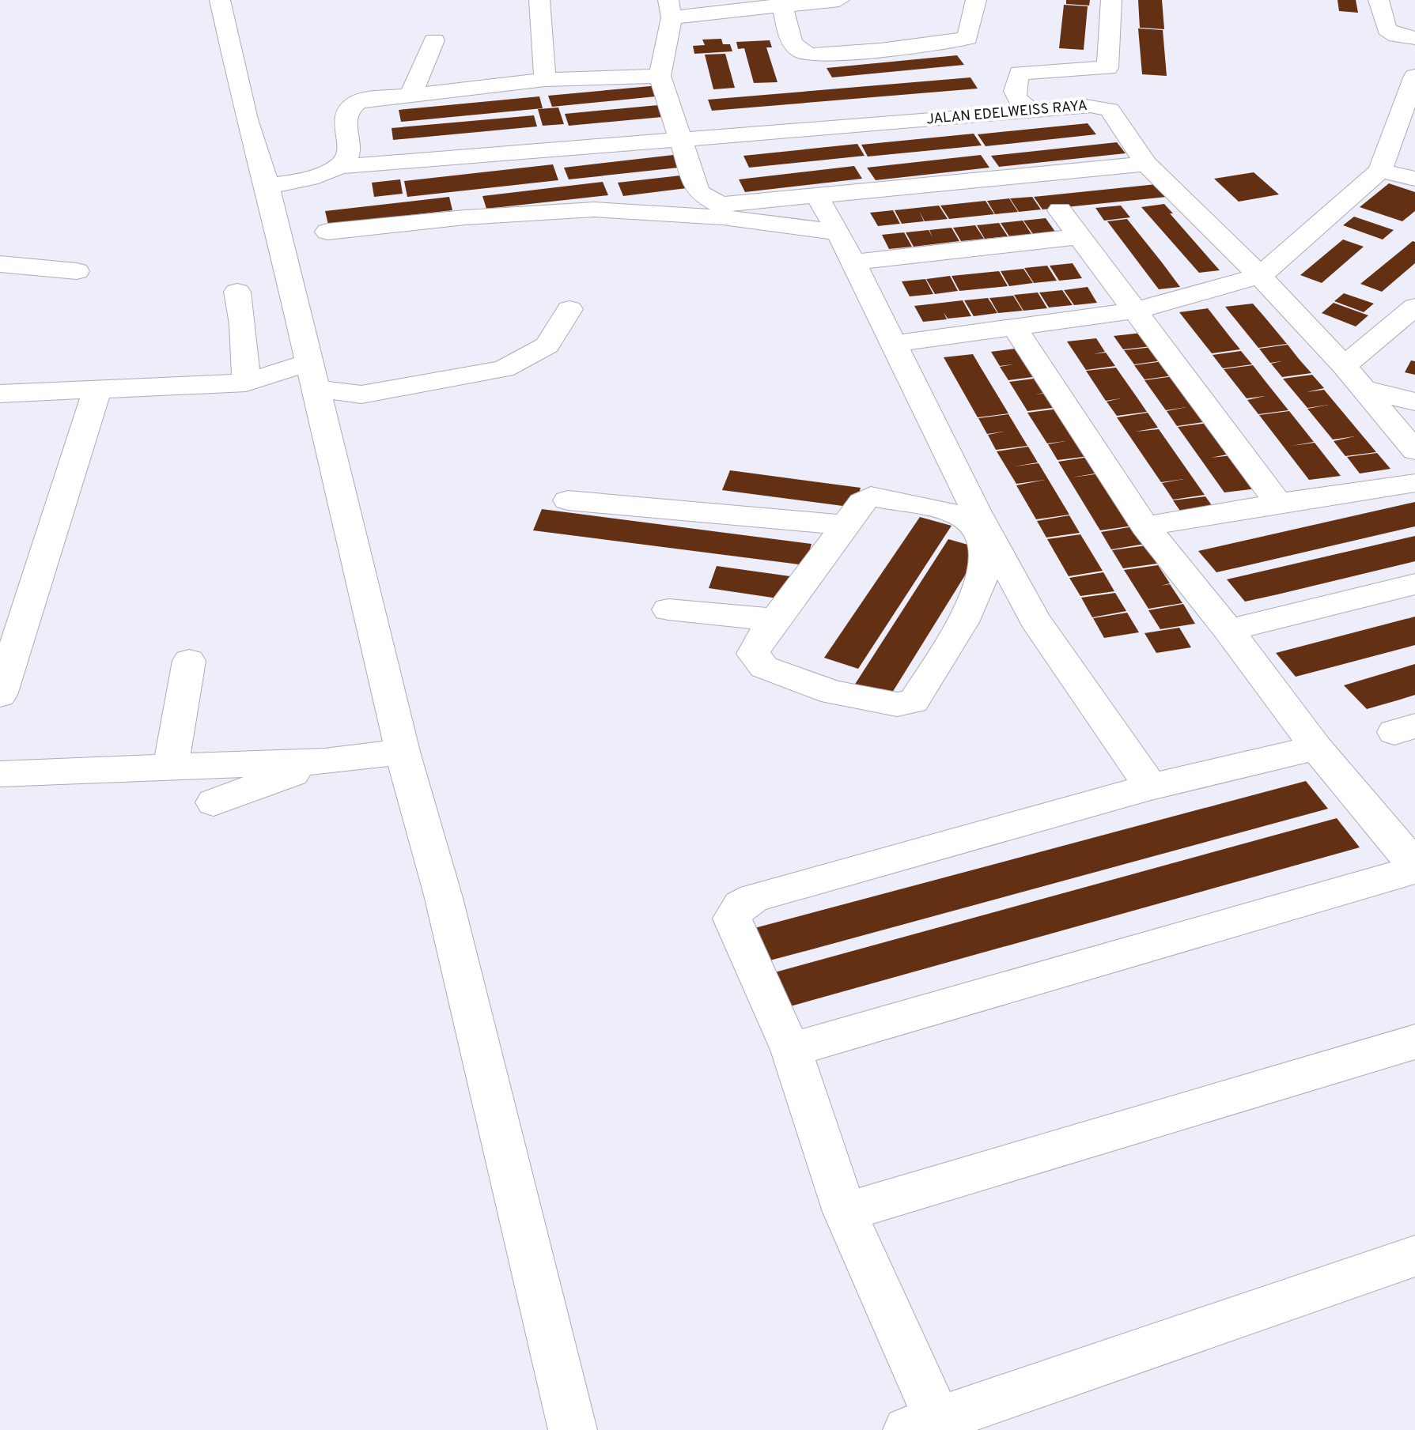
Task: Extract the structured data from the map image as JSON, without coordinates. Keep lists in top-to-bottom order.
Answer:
{
  "streets": {
    "street": ["JALAN EDELWEISS RAYA"]
  }
}
